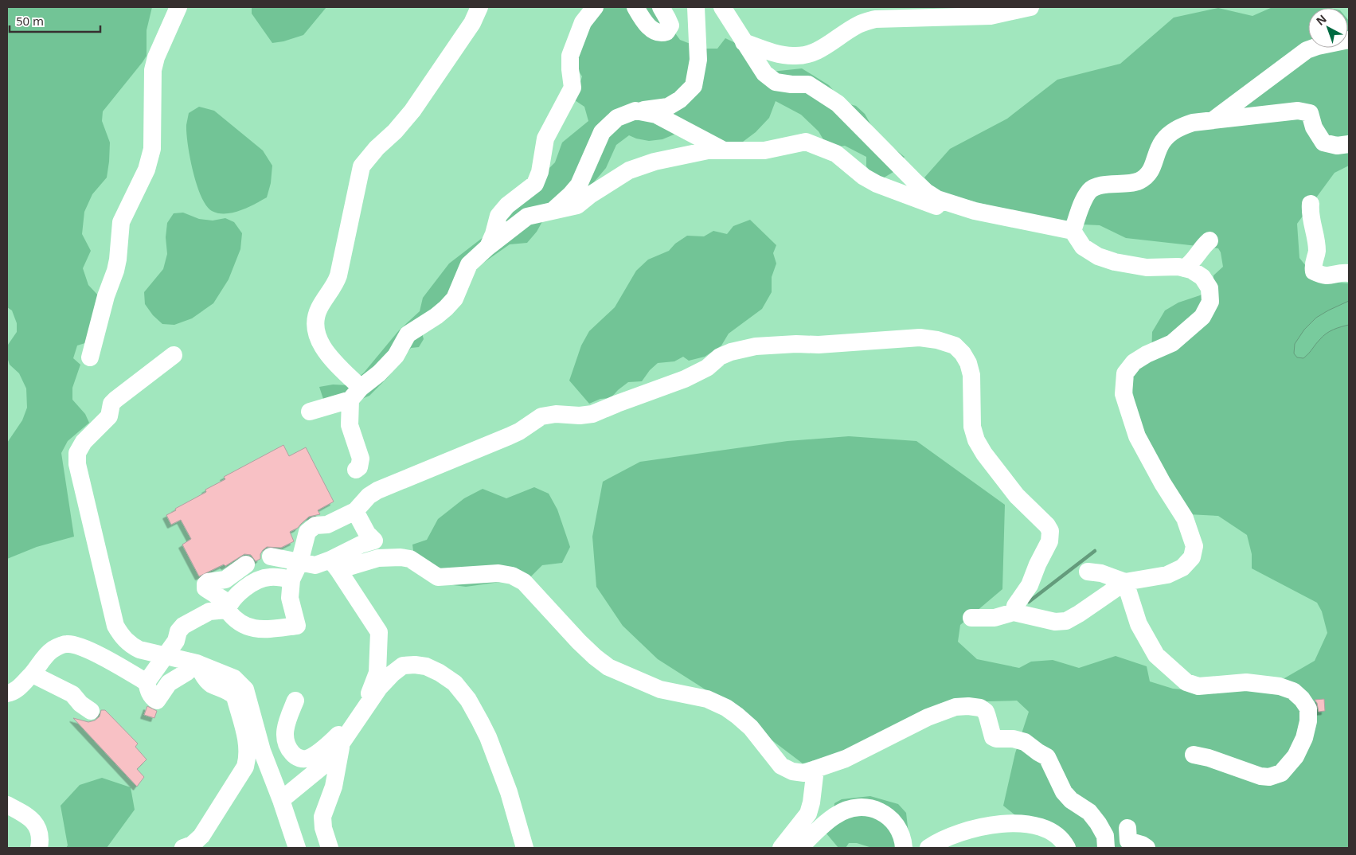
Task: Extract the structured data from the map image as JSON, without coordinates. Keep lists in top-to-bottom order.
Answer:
{
  "scale_bar": "50 m",
  "north": "top left"
}
